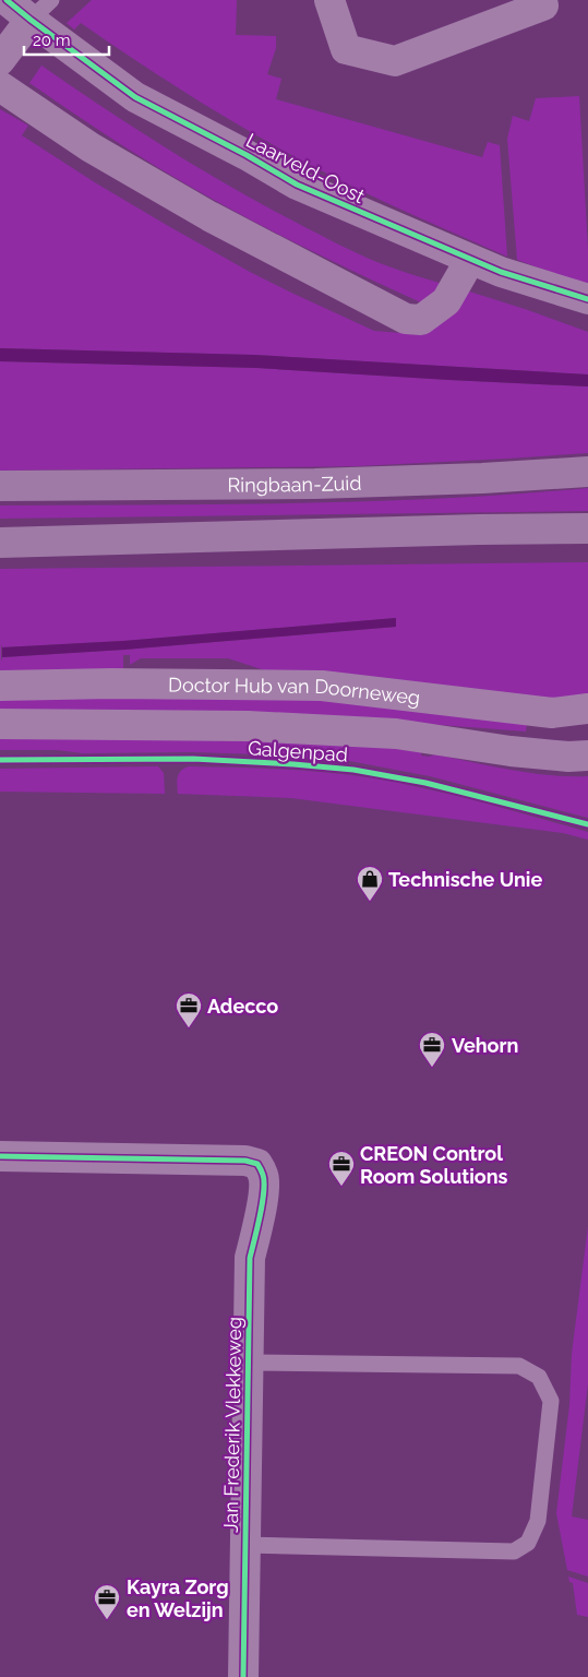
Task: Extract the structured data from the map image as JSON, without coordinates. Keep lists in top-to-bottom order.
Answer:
{
  "streets": {
    "main road": ["Ringbaan-Zuid"],
    "street": ["Laarveld-Oost", "Doctor Hub van Doorneweg", "Jan Frederik Vlekkeweg"],
    "cycle path": ["Galgenpad"]
  },
  "places": {
    "shop": ["Technische Unie"],
    "office": [
      "Adecco",
      "Vehorn",
      "CREON Control Room Solutions",
      "Kayra Zorg en Welzijn"
    ]
  },
  "scale_bar": "20 m"
}
